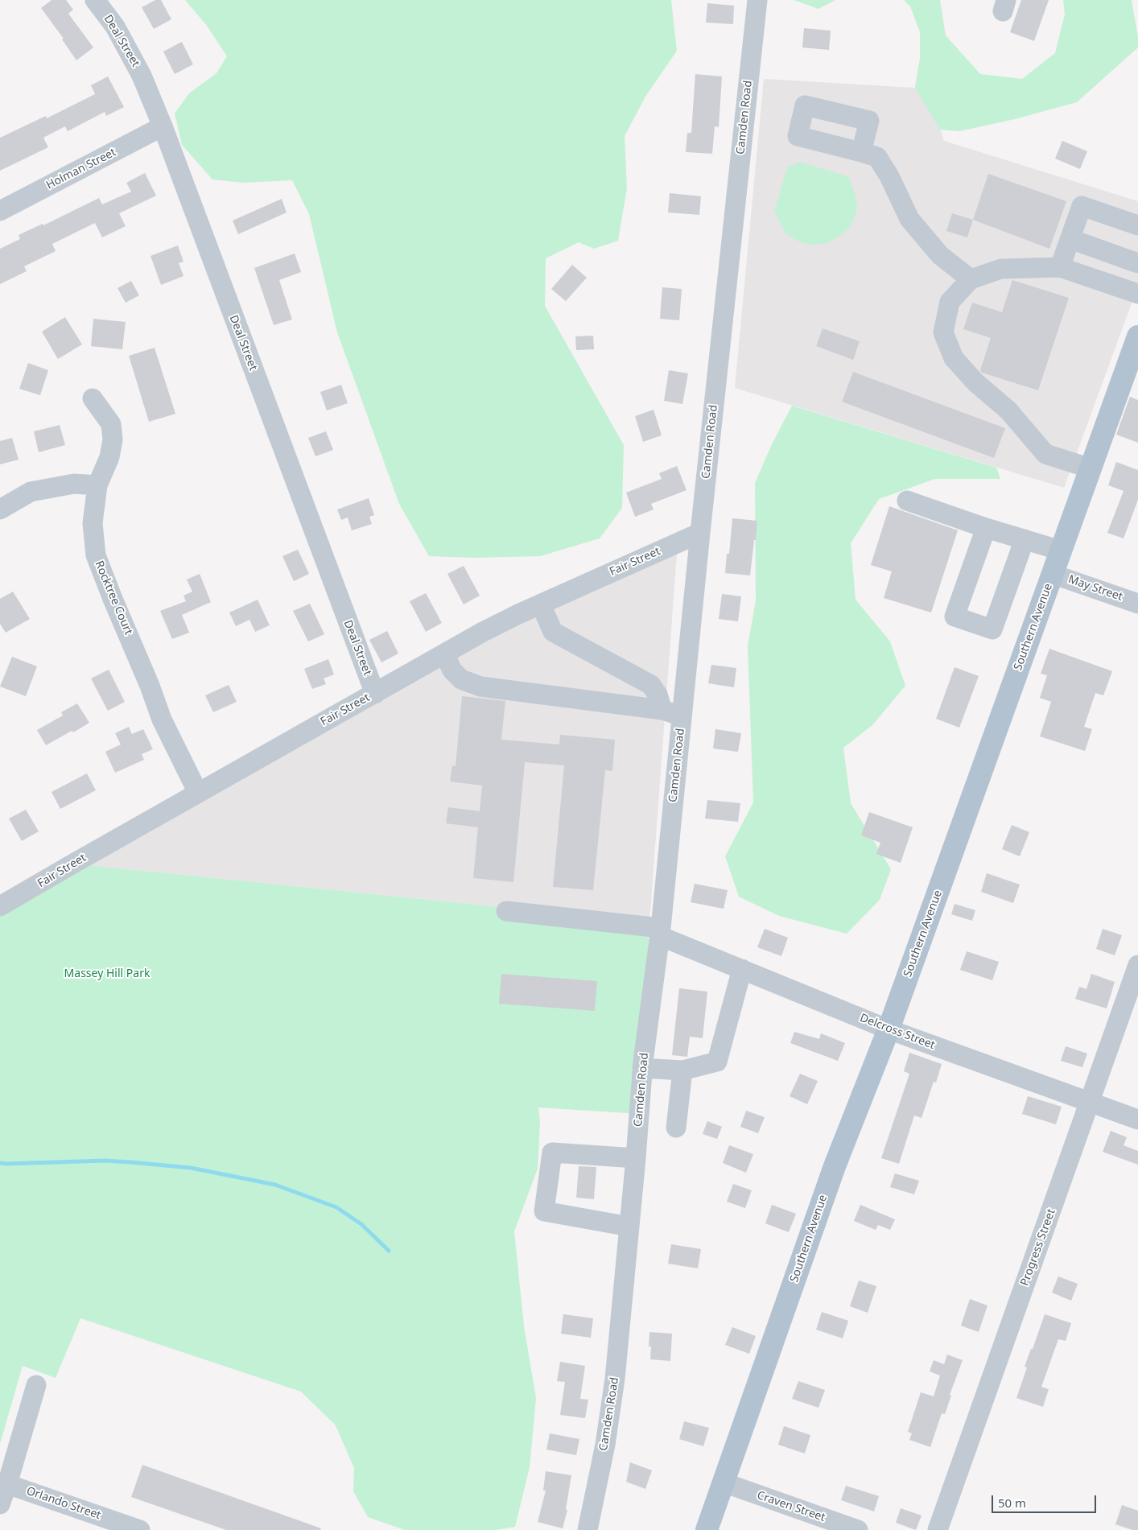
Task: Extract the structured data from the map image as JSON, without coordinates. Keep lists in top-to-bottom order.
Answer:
{
  "streets": {
    "main road": ["Southern Avenue"],
    "street": [
      "Deal Street",
      "Camden Road",
      "Holman Street",
      "Fair Street",
      "May Street",
      "Rocktree Court",
      "Delcross Street",
      "Progress Street",
      "Orlando Street",
      "Craven Street"
    ]
  },
  "crossings": [
    ["Deal Street", "Holman Street"],
    ["Deal Street", "Fair Street"],
    ["Camden Road", "Fair Street"],
    ["Camden Road", "Delcross Street"],
    ["Fair Street", "Rocktree Court"],
    ["May Street", "Southern Avenue"],
    ["Southern Avenue", "Delcross Street"],
    ["Southern Avenue", "Craven Street"],
    ["Delcross Street", "Progress Street"]
  ],
  "parks": ["Massey Hill Park"],
  "scale_bar": "50 m"
}
